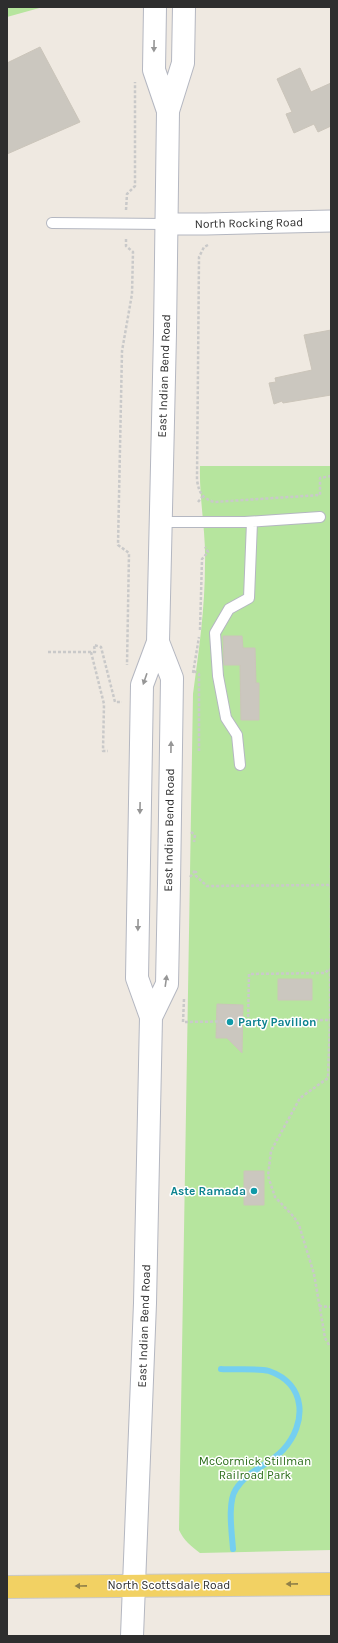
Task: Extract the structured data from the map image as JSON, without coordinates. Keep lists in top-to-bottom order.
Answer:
{
  "streets": {
    "main road": ["East Indian Bend Road", "North Scottsdale Road"],
    "street": ["North Rocking Road"]
  },
  "crossings": [
    ["North Rocking Road", "East Indian Bend Road"],
    ["East Indian Bend Road", "North Scottsdale Road"]
  ],
  "one_way": ["North Scottsdale Road"],
  "parks": ["McCormick Stillman Railroad Park"],
  "places": ["Party Pavilion", "Aste Ramada"]
}
